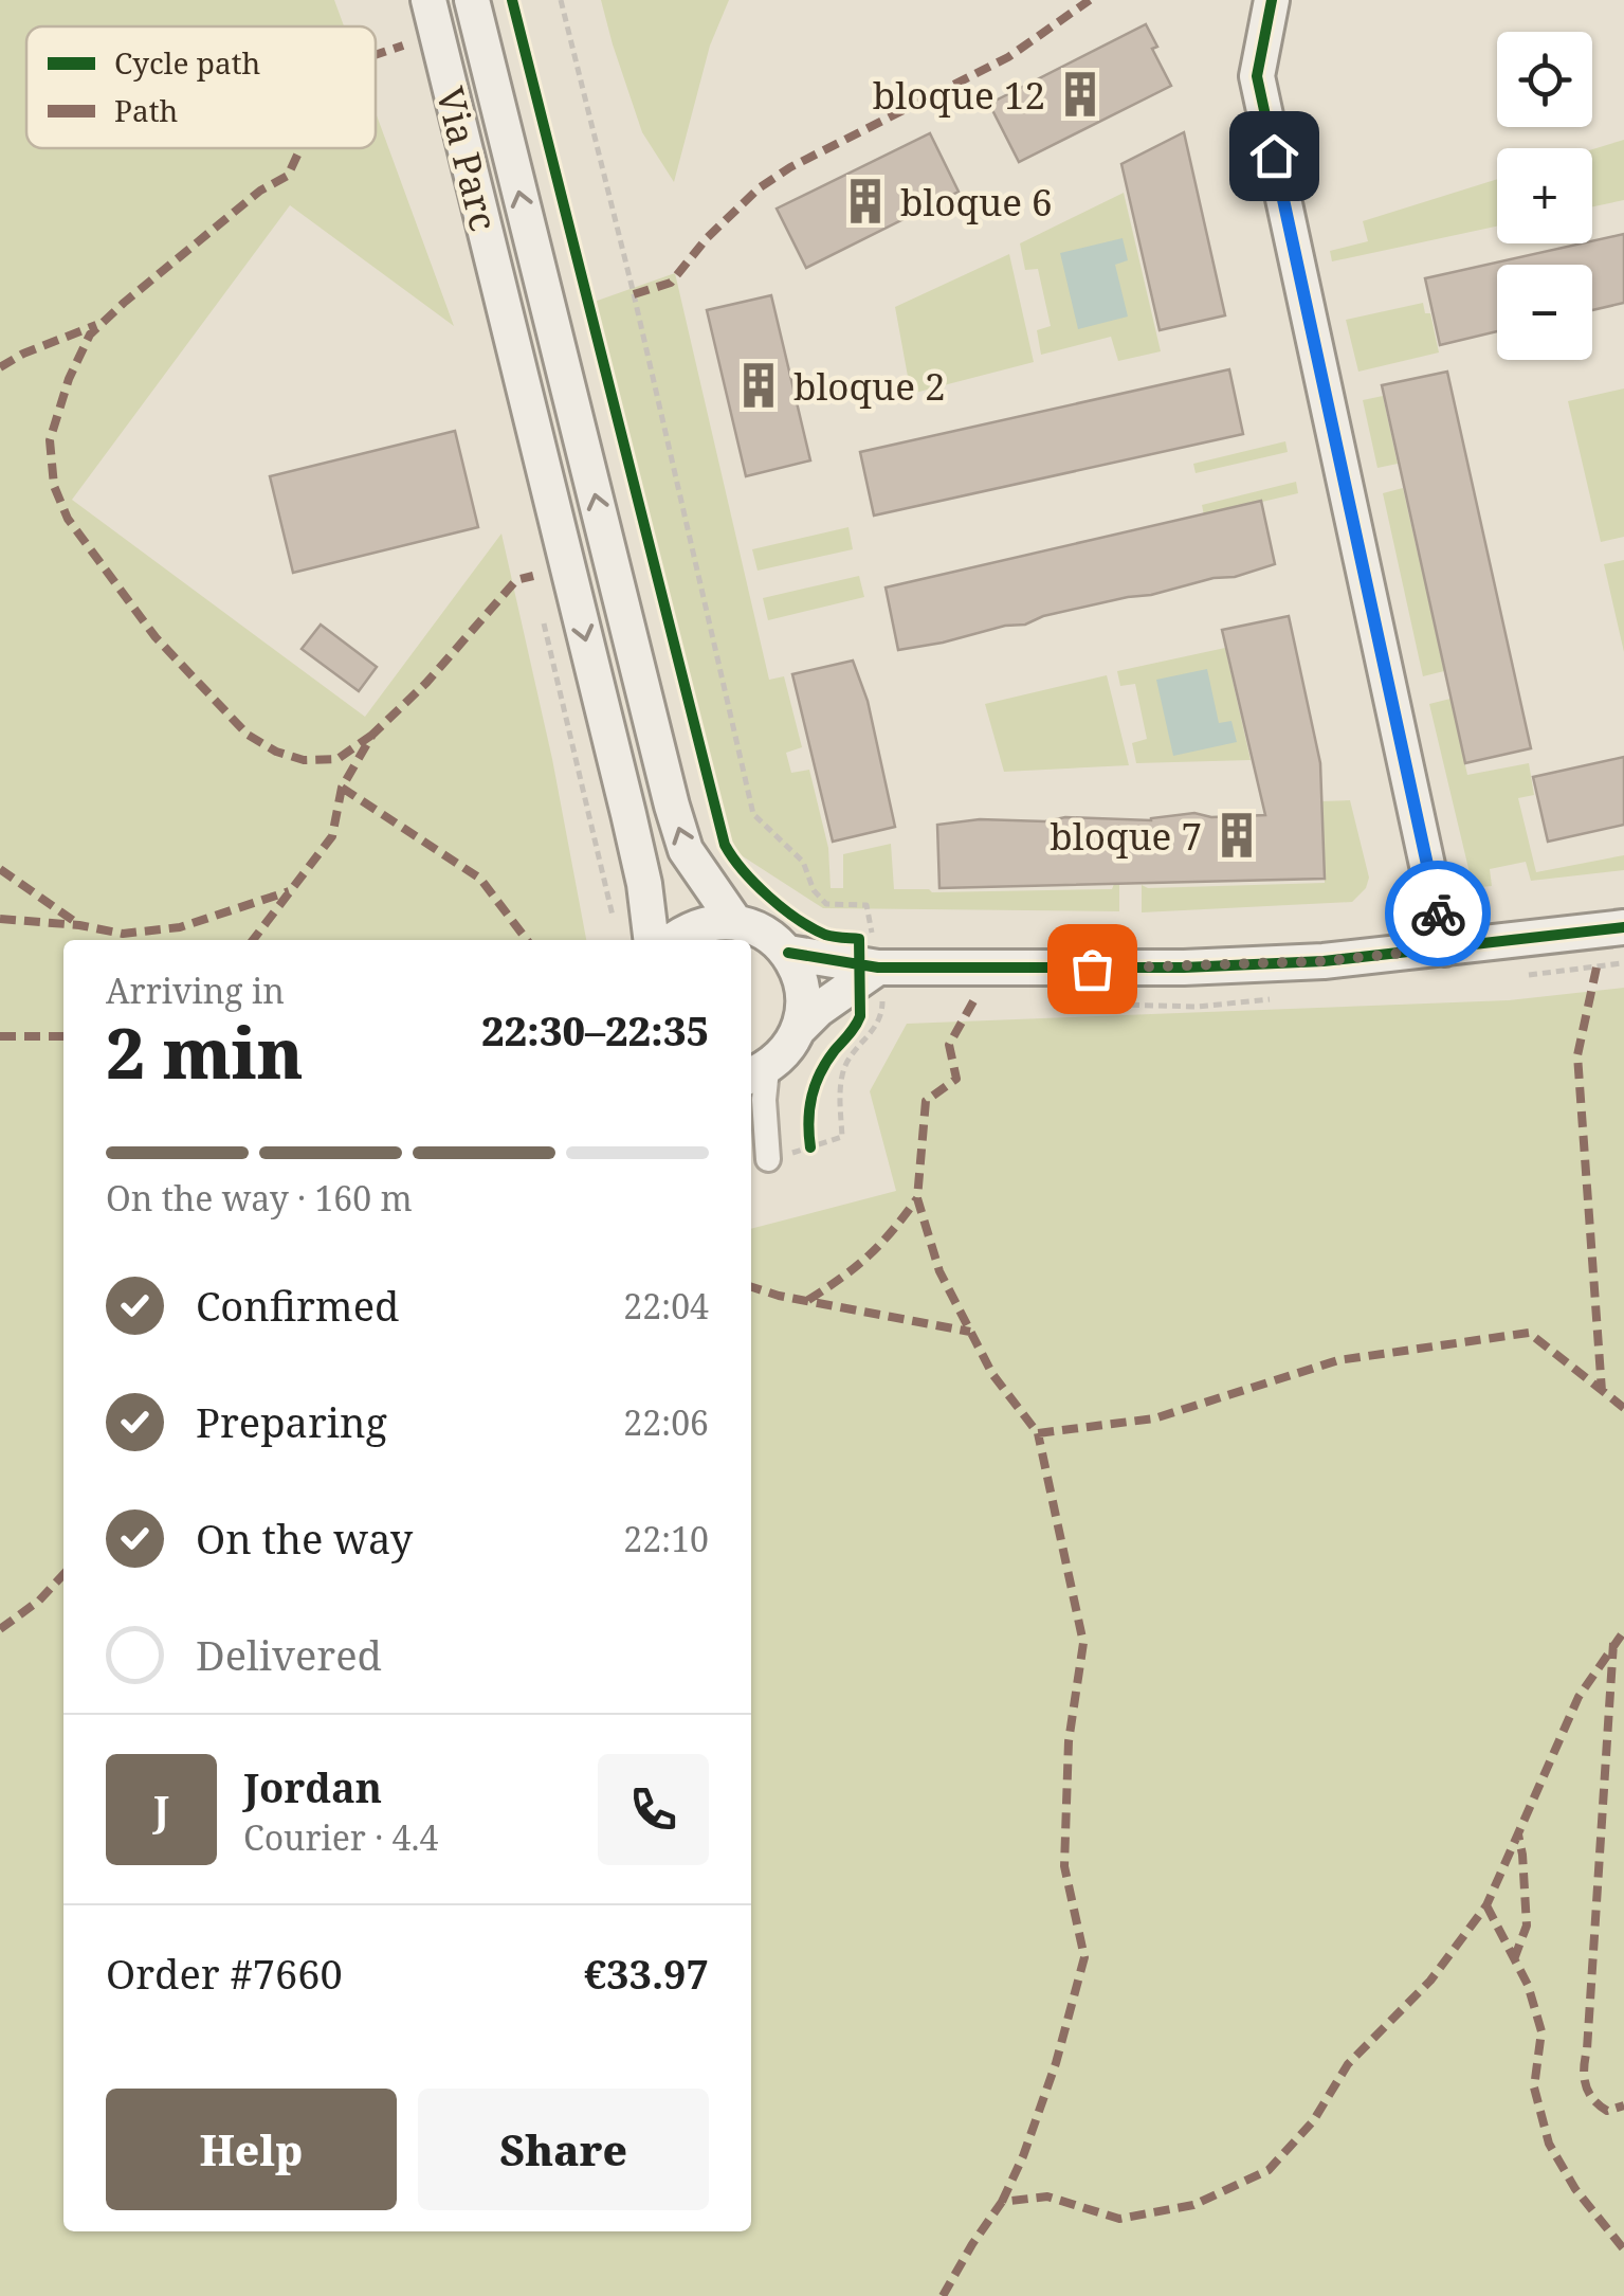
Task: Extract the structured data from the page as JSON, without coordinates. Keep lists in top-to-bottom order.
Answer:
{
  "streets": {
    "main road": ["Via Parc"]
  },
  "places": {
    "building": [
      "bloque 12",
      "bloque 6",
      "bloque 2",
      "bloque 7"
    ]
  },
  "legend": ["Cycle path", "Path"],
  "page": {
    "map_buttons": ["+", "−"],
    "heading": ["2 min", "Arriving in", "22:30–22:35"],
    "panel": [
      "Jordan",
      "Courier · 4.4",
      "Order #7660",
      "€33.97"
    ],
    "bar": "On the way · 160 m",
    "list": [
      ["Confirmed", "22:04"],
      ["Preparing", "22:06"],
      ["On the way", "22:10"],
      "Delivered"
    ],
    "round": "J",
    "buttons": ["Help", "Share"]
  }
}
